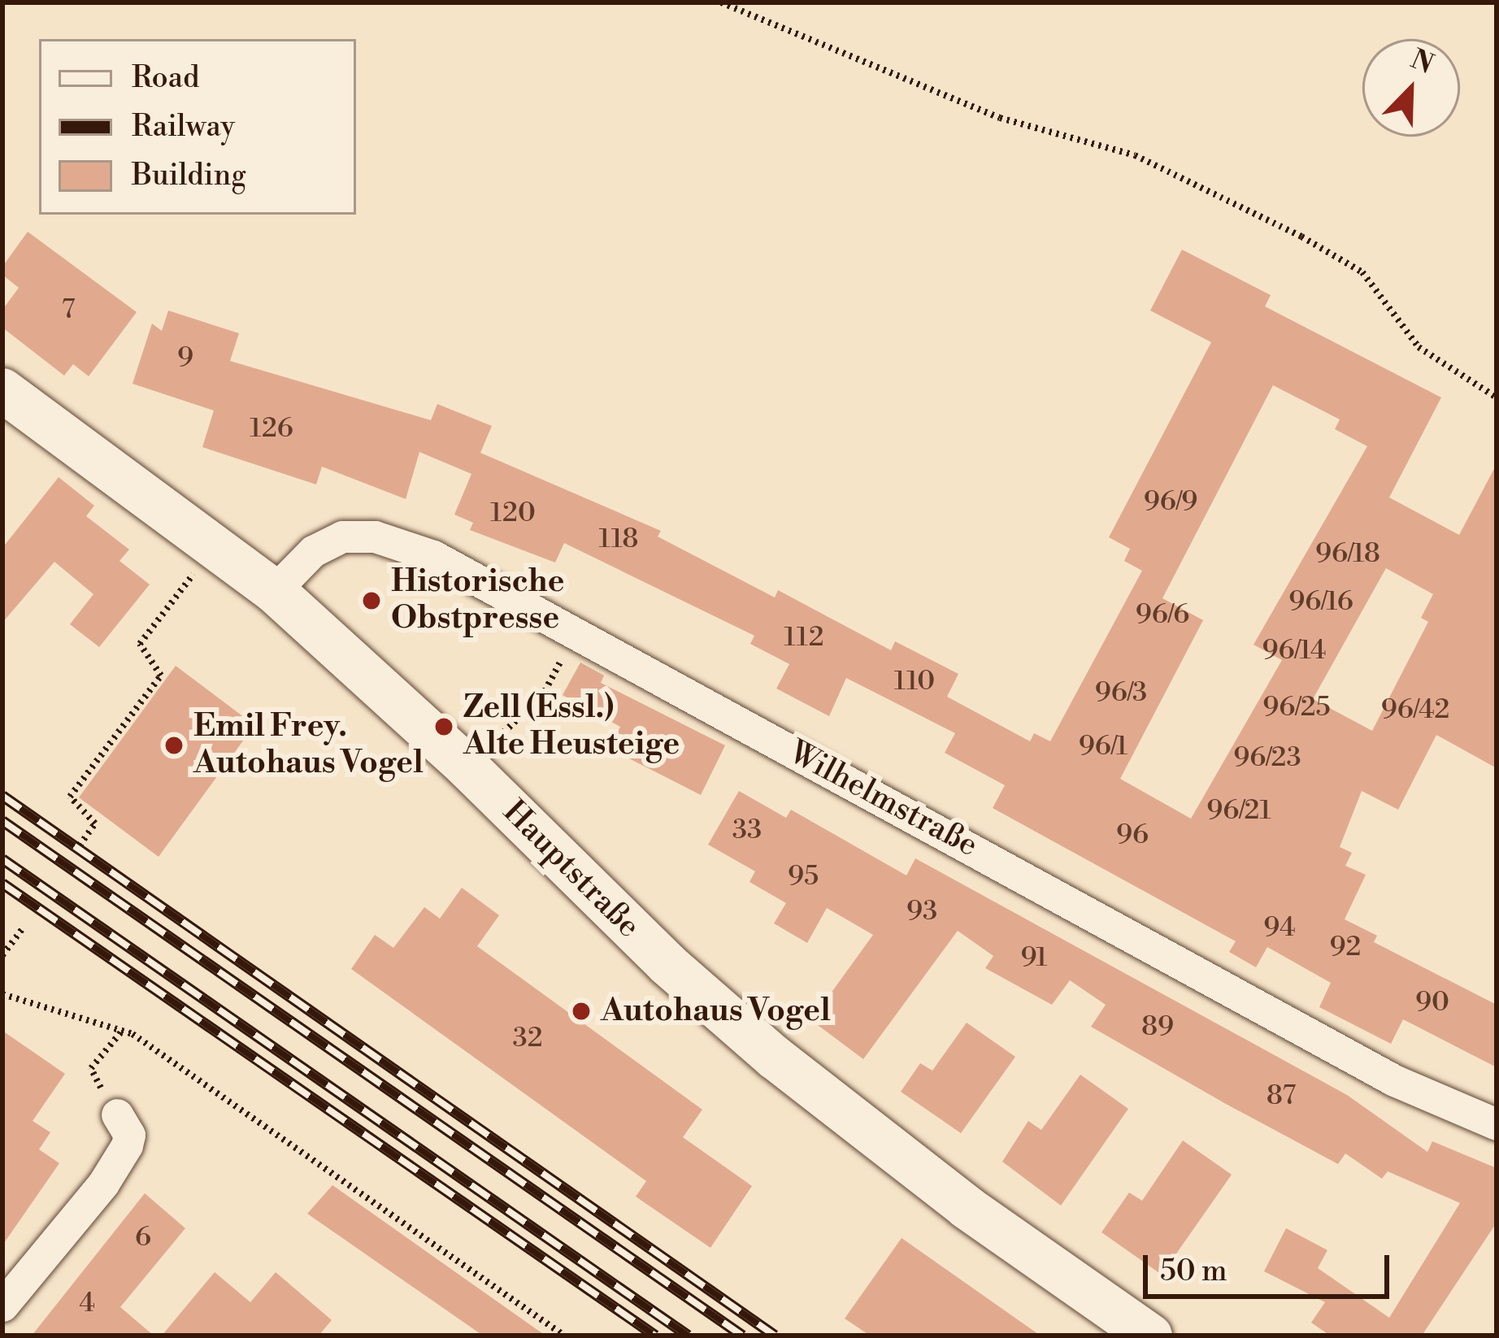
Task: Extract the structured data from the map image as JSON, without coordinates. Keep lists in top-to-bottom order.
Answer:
{
  "streets": {
    "main road": ["Hauptstraße"],
    "street": ["Wilhelmstraße"]
  },
  "crossings": [
    ["Wilhelmstraße", "Hauptstraße"]
  ],
  "places": [
    "Historische Obstpresse",
    "Zell (Essl.) Alte Heusteige",
    "Emil Frey. Autohaus Vogel",
    "Autohaus Vogel"
  ],
  "house_numbers": [
    "7",
    "9",
    "126",
    "96/9",
    "120",
    "118",
    "96/18",
    "96/16",
    "96/6",
    "112",
    "96/14",
    "110",
    "96/3",
    "96/25",
    "96/42",
    "96/1",
    "96/23",
    "96/21",
    "33",
    "96",
    "95",
    "93",
    "94",
    "92",
    "91",
    "90",
    "89",
    "32",
    "87",
    "6",
    "4"
  ],
  "legend": ["Road", "Railway", "Building"],
  "scale_bar": "50 m",
  "north": "top right"
}
